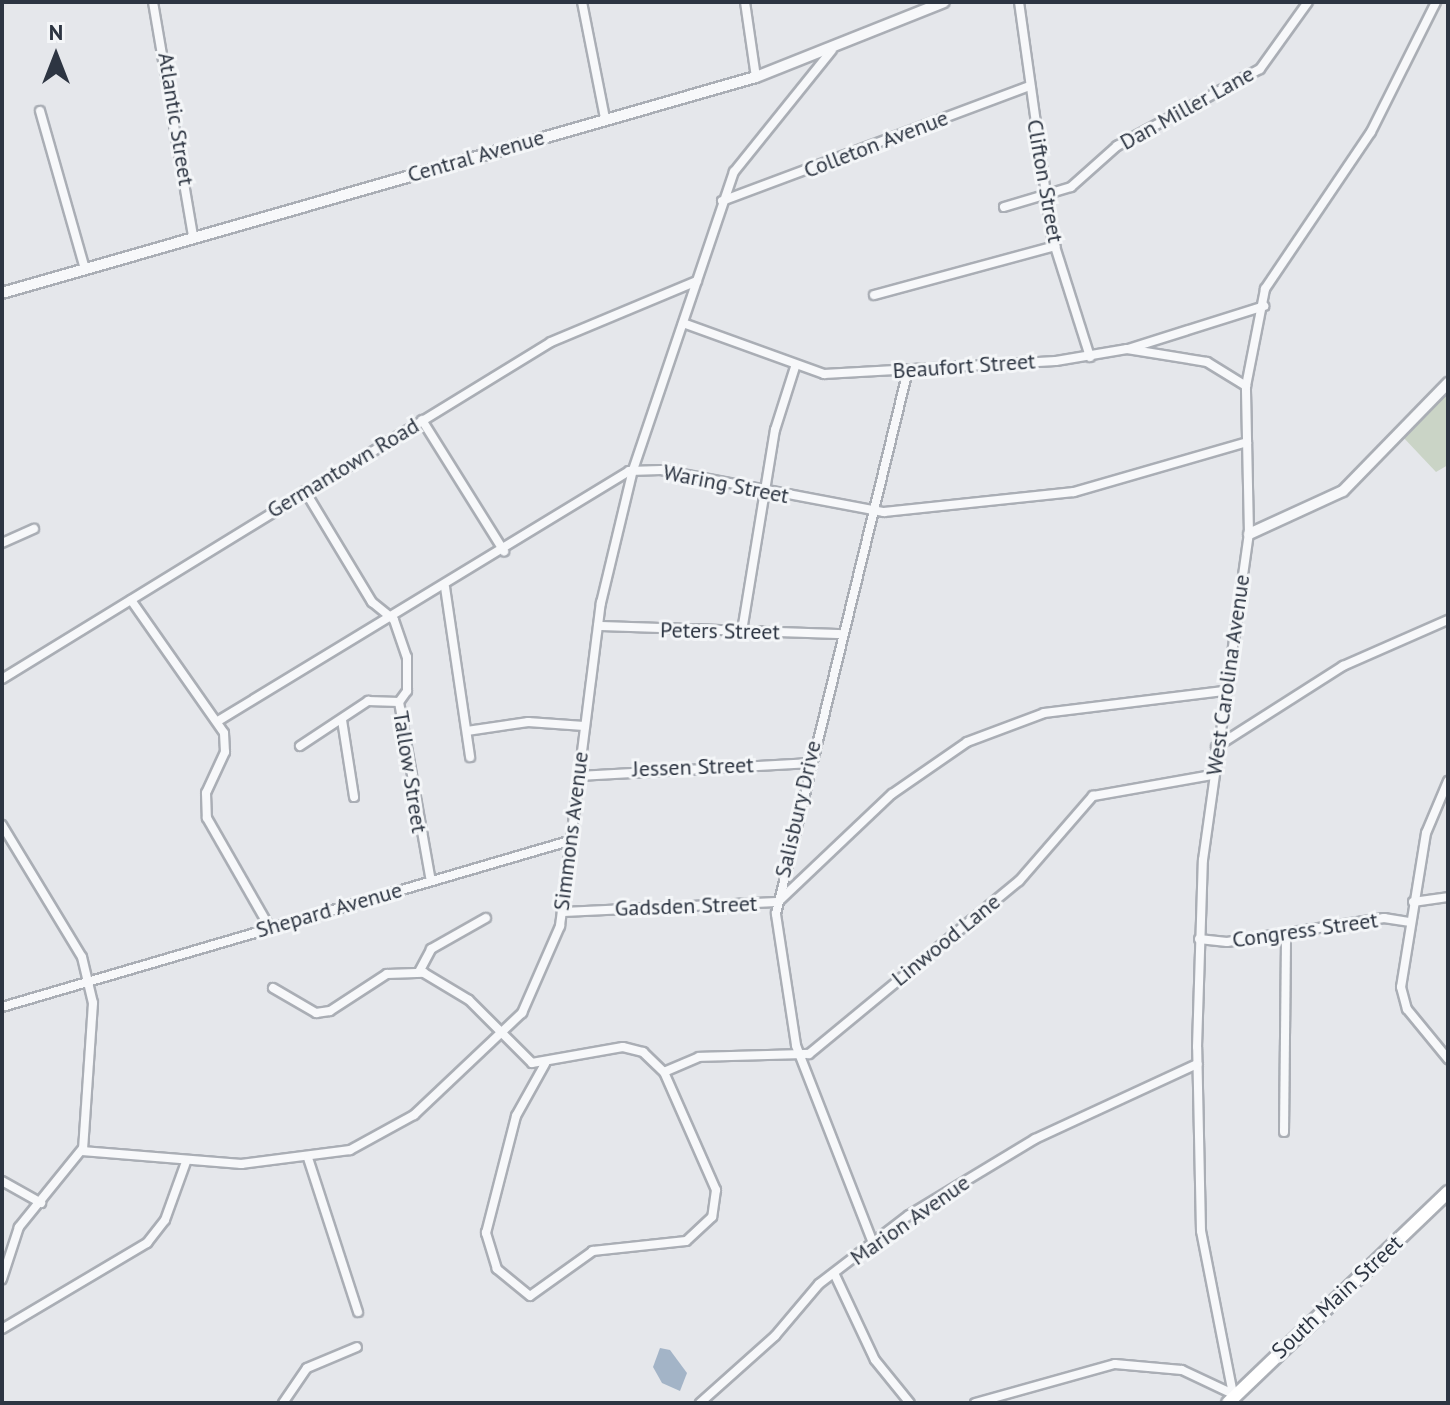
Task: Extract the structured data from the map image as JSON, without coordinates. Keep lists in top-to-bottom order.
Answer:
{
  "streets": {
    "main road": ["South Main Street"],
    "street": [
      "Dan Miller Lane",
      "Atlantic Street",
      "Colleton Avenue",
      "Central Avenue",
      "Clifton Street",
      "Beaufort Street",
      "Germantown Road",
      "Waring Street",
      "Peters Street",
      "West Carolina Avenue",
      "Jessen Street",
      "Tallow Street",
      "Salisbury Drive",
      "Simmons Avenue",
      "Gadsden Street",
      "Shepard Avenue",
      "Congress Street",
      "Linwood Lane",
      "Marion Avenue"
    ]
  },
  "crossings": [
    ["Dan Miller Lane", "Clifton Street"],
    ["Atlantic Street", "Central Avenue"],
    ["Colleton Avenue", "Clifton Street"],
    ["Colleton Avenue", "Simmons Avenue"],
    ["Central Avenue", "Simmons Avenue"],
    ["Clifton Street", "Beaufort Street"],
    ["Beaufort Street", "West Carolina Avenue"],
    ["Beaufort Street", "Salisbury Drive"],
    ["Beaufort Street", "Simmons Avenue"],
    ["Germantown Road", "Simmons Avenue"],
    ["Waring Street", "West Carolina Avenue"],
    ["Waring Street", "Tallow Street"],
    ["Waring Street", "Salisbury Drive"],
    ["Waring Street", "Simmons Avenue"],
    ["Peters Street", "Salisbury Drive"],
    ["Peters Street", "Simmons Avenue"],
    ["West Carolina Avenue", "Gadsden Street"],
    ["West Carolina Avenue", "Congress Street"],
    ["West Carolina Avenue", "Linwood Lane"],
    ["West Carolina Avenue", "Marion Avenue"],
    ["West Carolina Avenue", "South Main Street"],
    ["Jessen Street", "Salisbury Drive"],
    ["Jessen Street", "Simmons Avenue"],
    ["Tallow Street", "Shepard Avenue"],
    ["Salisbury Drive", "Gadsden Street"],
    ["Salisbury Drive", "Linwood Lane"],
    ["Salisbury Drive", "Marion Avenue"],
    ["Simmons Avenue", "Gadsden Street"],
    ["Simmons Avenue", "Shepard Avenue"]
  ],
  "north": "top"
}
